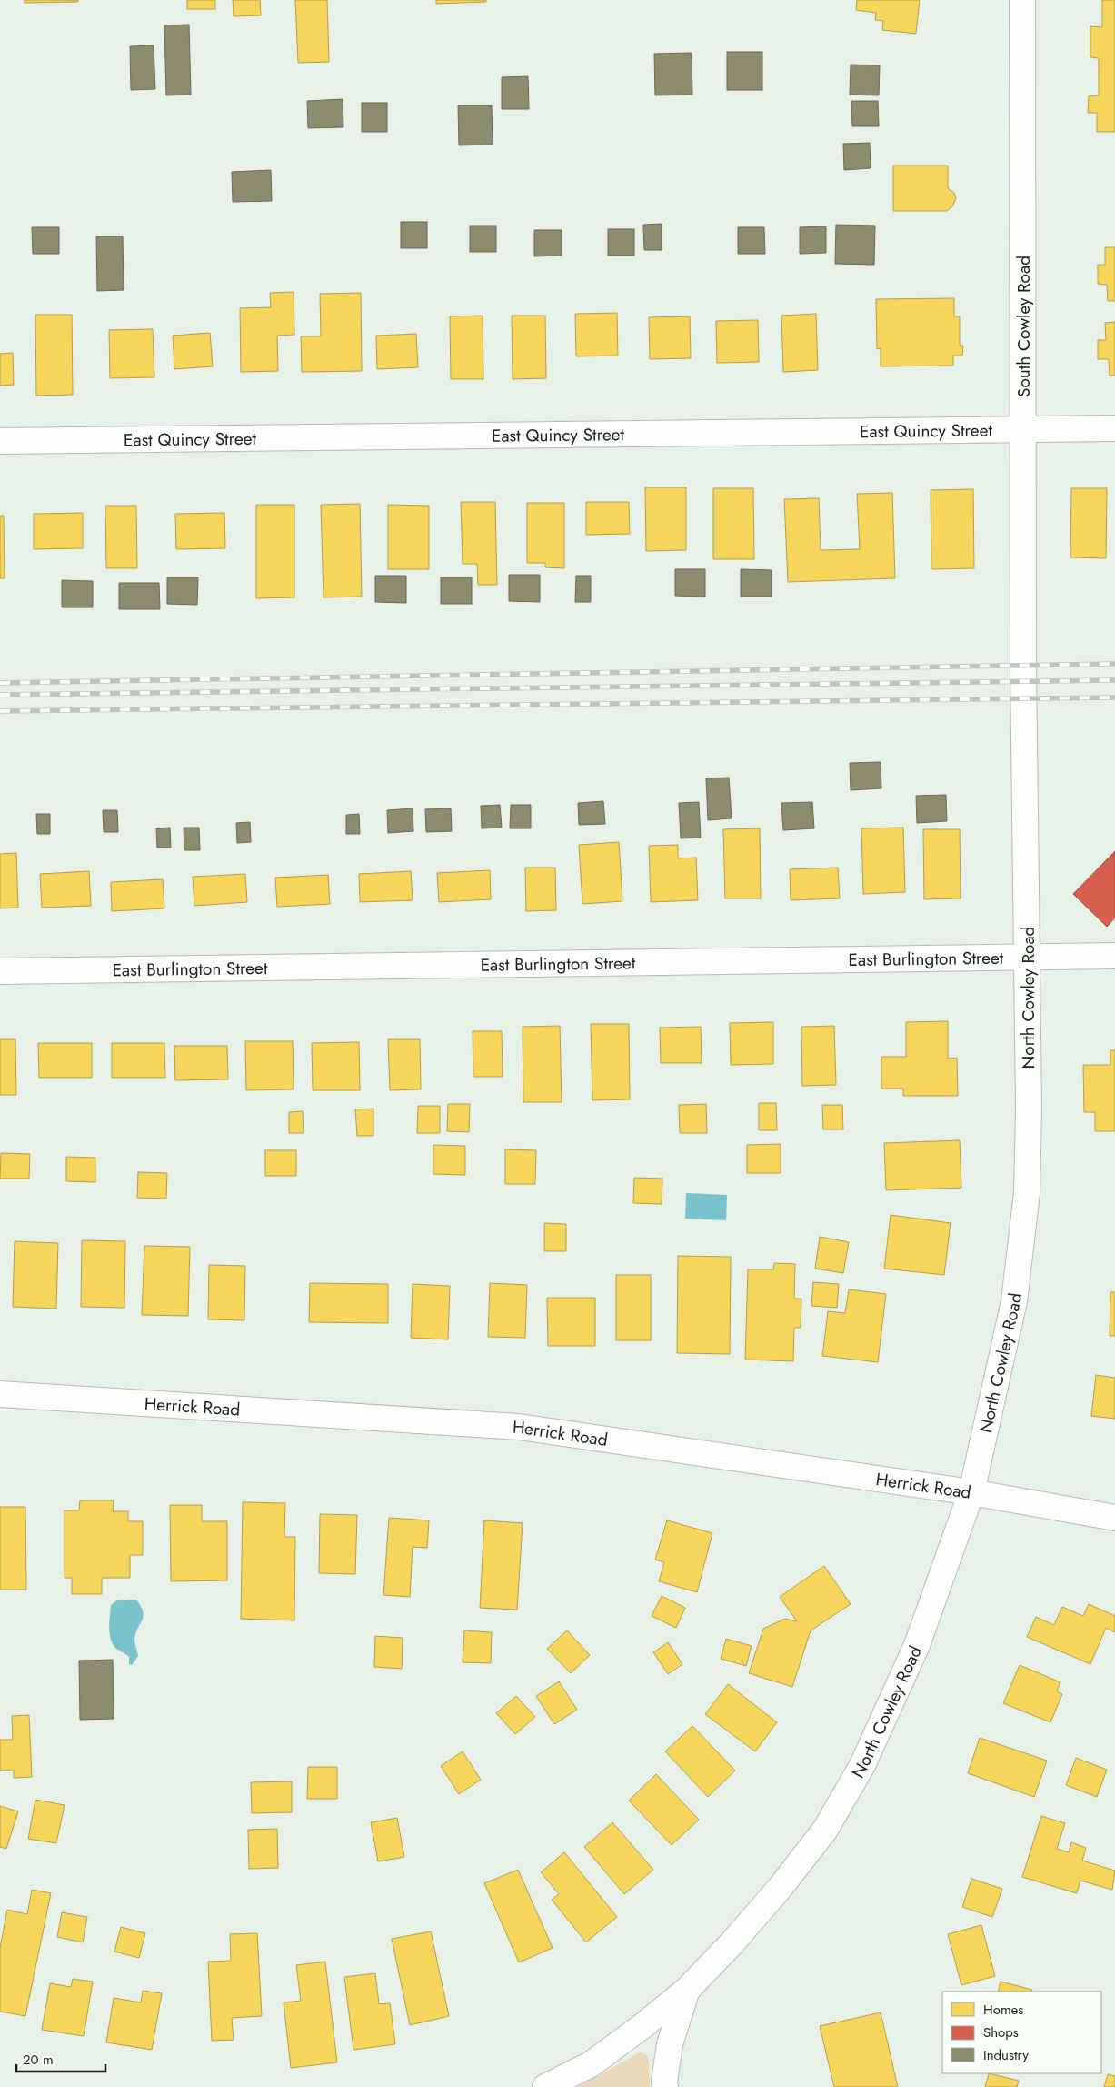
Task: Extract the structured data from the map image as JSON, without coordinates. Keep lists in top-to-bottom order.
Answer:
{
  "streets": {
    "street": [
      "South Cowley Road",
      "East Quincy Street",
      "East Burlington Street",
      "North Cowley Road",
      "Herrick Road"
    ]
  },
  "crossings": [
    ["South Cowley Road", "East Quincy Street"],
    ["South Cowley Road", "North Cowley Road"],
    ["East Burlington Street", "North Cowley Road"],
    ["North Cowley Road", "Herrick Road"]
  ],
  "legend": ["Homes", "Shops", "Industry"],
  "scale_bar": "20 m"
}
